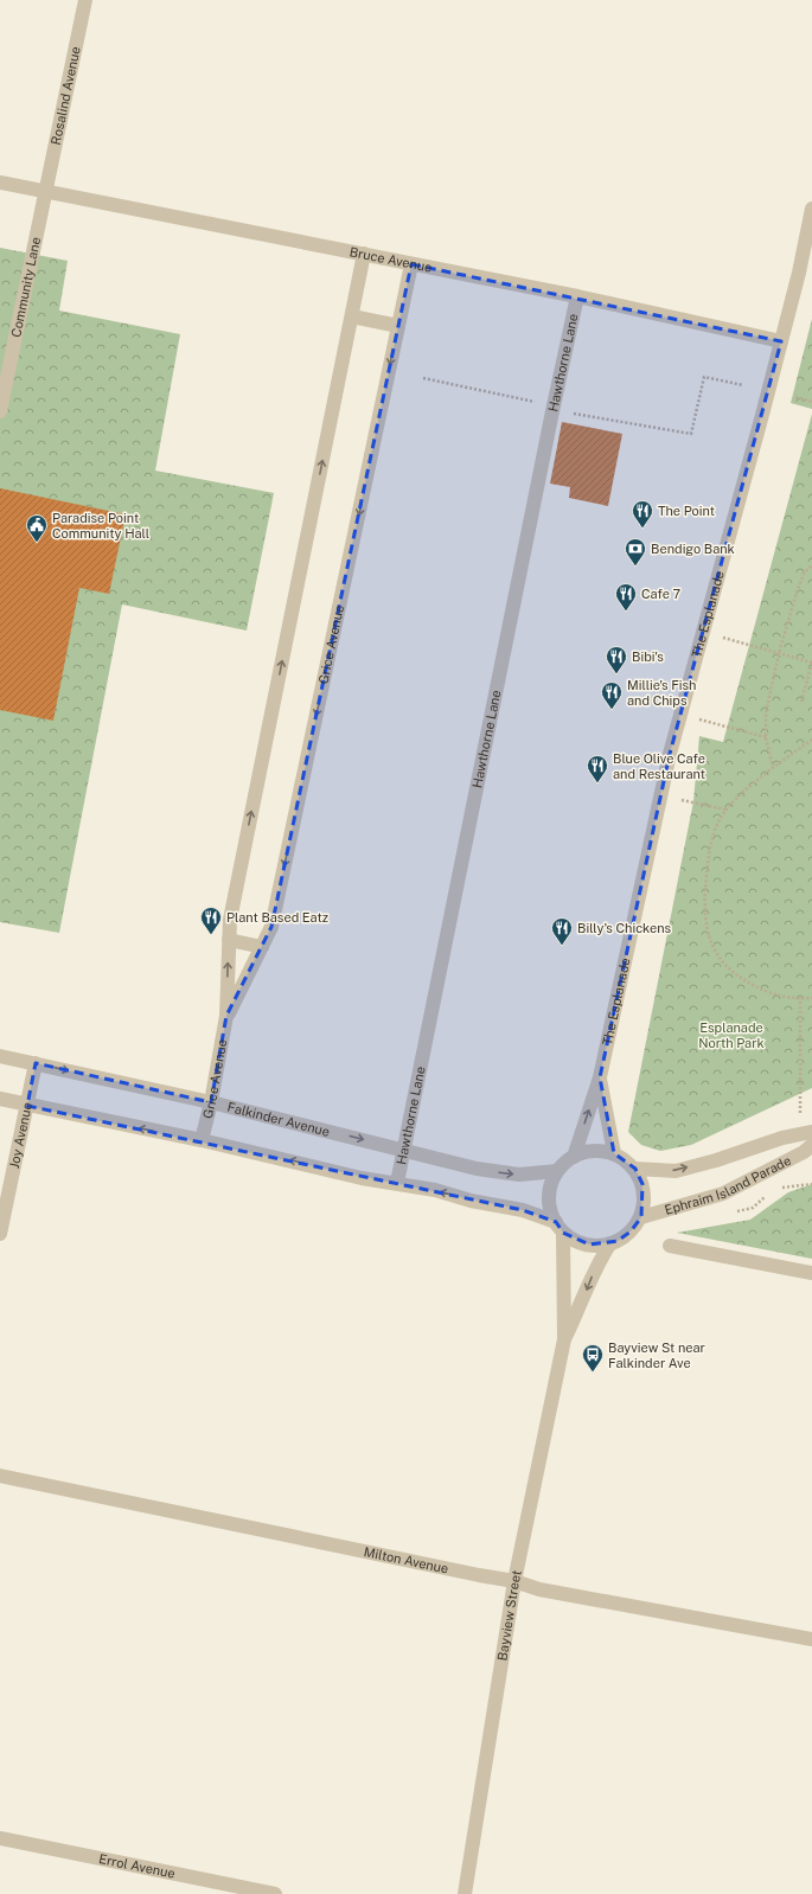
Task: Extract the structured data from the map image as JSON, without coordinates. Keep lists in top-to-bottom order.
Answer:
{
  "streets": {
    "street": [
      "Rosalind Avenue",
      "Bruce Avenue",
      "Community Lane",
      "Hawthorne Lane",
      "The Esplanade",
      "Grice Avenue",
      "Falkinder Avenue",
      "Joy Avenue",
      "Ephraim Island Parade",
      "Milton Avenue",
      "Bayview Street",
      "Errol Avenue"
    ]
  },
  "crossings": [
    ["Rosalind Avenue", "Bruce Avenue"],
    ["Rosalind Avenue", "Community Lane"],
    ["Bruce Avenue", "Community Lane"],
    ["Bruce Avenue", "Hawthorne Lane"],
    ["Bruce Avenue", "The Esplanade"],
    ["Bruce Avenue", "Grice Avenue"],
    ["Hawthorne Lane", "Falkinder Avenue"],
    ["The Esplanade", "Falkinder Avenue"],
    ["The Esplanade", "Ephraim Island Parade"],
    ["The Esplanade", "Bayview Street"],
    ["Grice Avenue", "Falkinder Avenue"],
    ["Falkinder Avenue", "Joy Avenue"],
    ["Falkinder Avenue", "Ephraim Island Parade"],
    ["Falkinder Avenue", "Bayview Street"],
    ["Ephraim Island Parade", "Bayview Street"],
    ["Milton Avenue", "Bayview Street"]
  ],
  "parks": ["Esplanade North Park"],
  "places": {
    "restaurant": [
      "The Point",
      "Cafe 7",
      "Bibi's",
      "Millie's Fish and Chips",
      "Blue Olive Cafe and Restaurant",
      "Plant Based Eatz",
      "Billy's Chickens"
    ],
    "public building": ["Paradise Point Community Hall"],
    "bank": ["Bendigo Bank"],
    "bus stop": ["Bayview St near Falkinder Ave"]
  }
}
